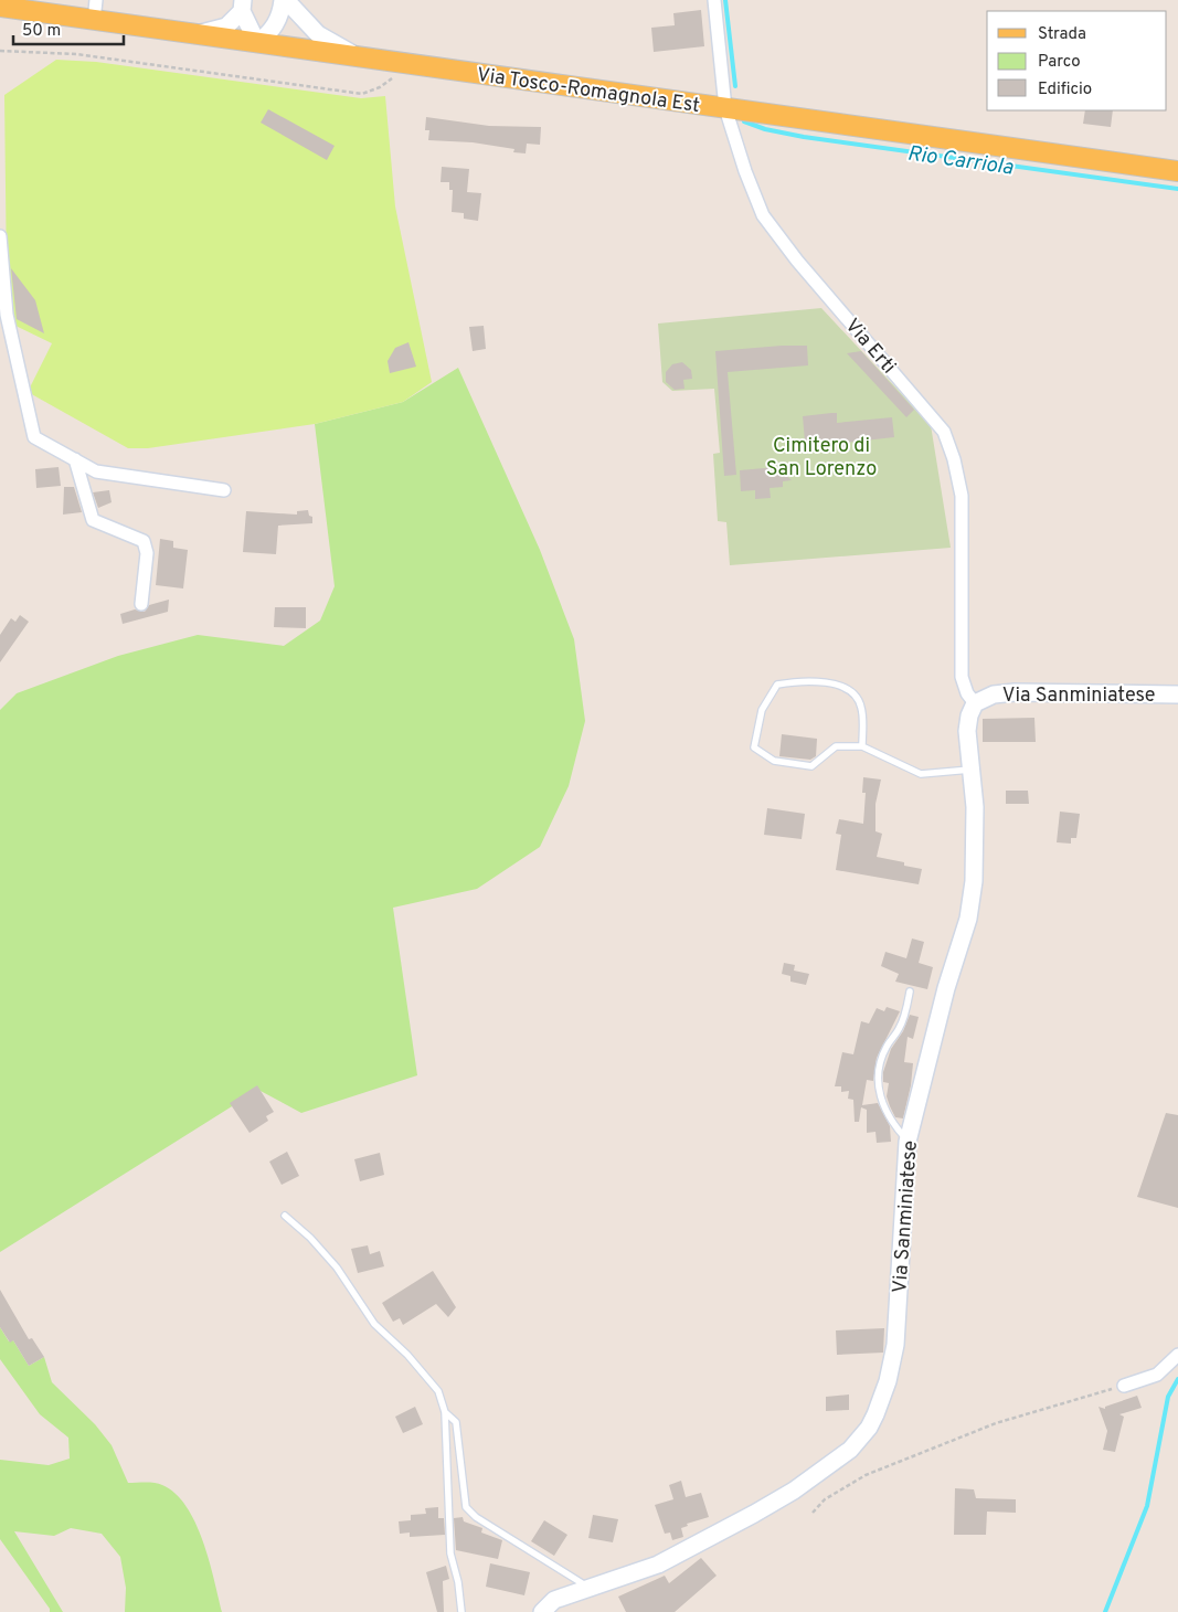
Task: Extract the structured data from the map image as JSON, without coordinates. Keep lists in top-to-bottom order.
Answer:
{
  "streets": {
    "main road": ["Via Tosco-Romagnola Est", "Via Sanminiatese"],
    "street": ["Via Erti"]
  },
  "crossings": [
    ["Via Tosco-Romagnola Est", "Via Erti"],
    ["Via Erti", "Via Sanminiatese"]
  ],
  "water": ["Rio Carriola"],
  "parks": ["Cimitero di San Lorenzo"],
  "legend": ["Strada", "Parco", "Edificio"],
  "scale_bar": "50 m"
}
